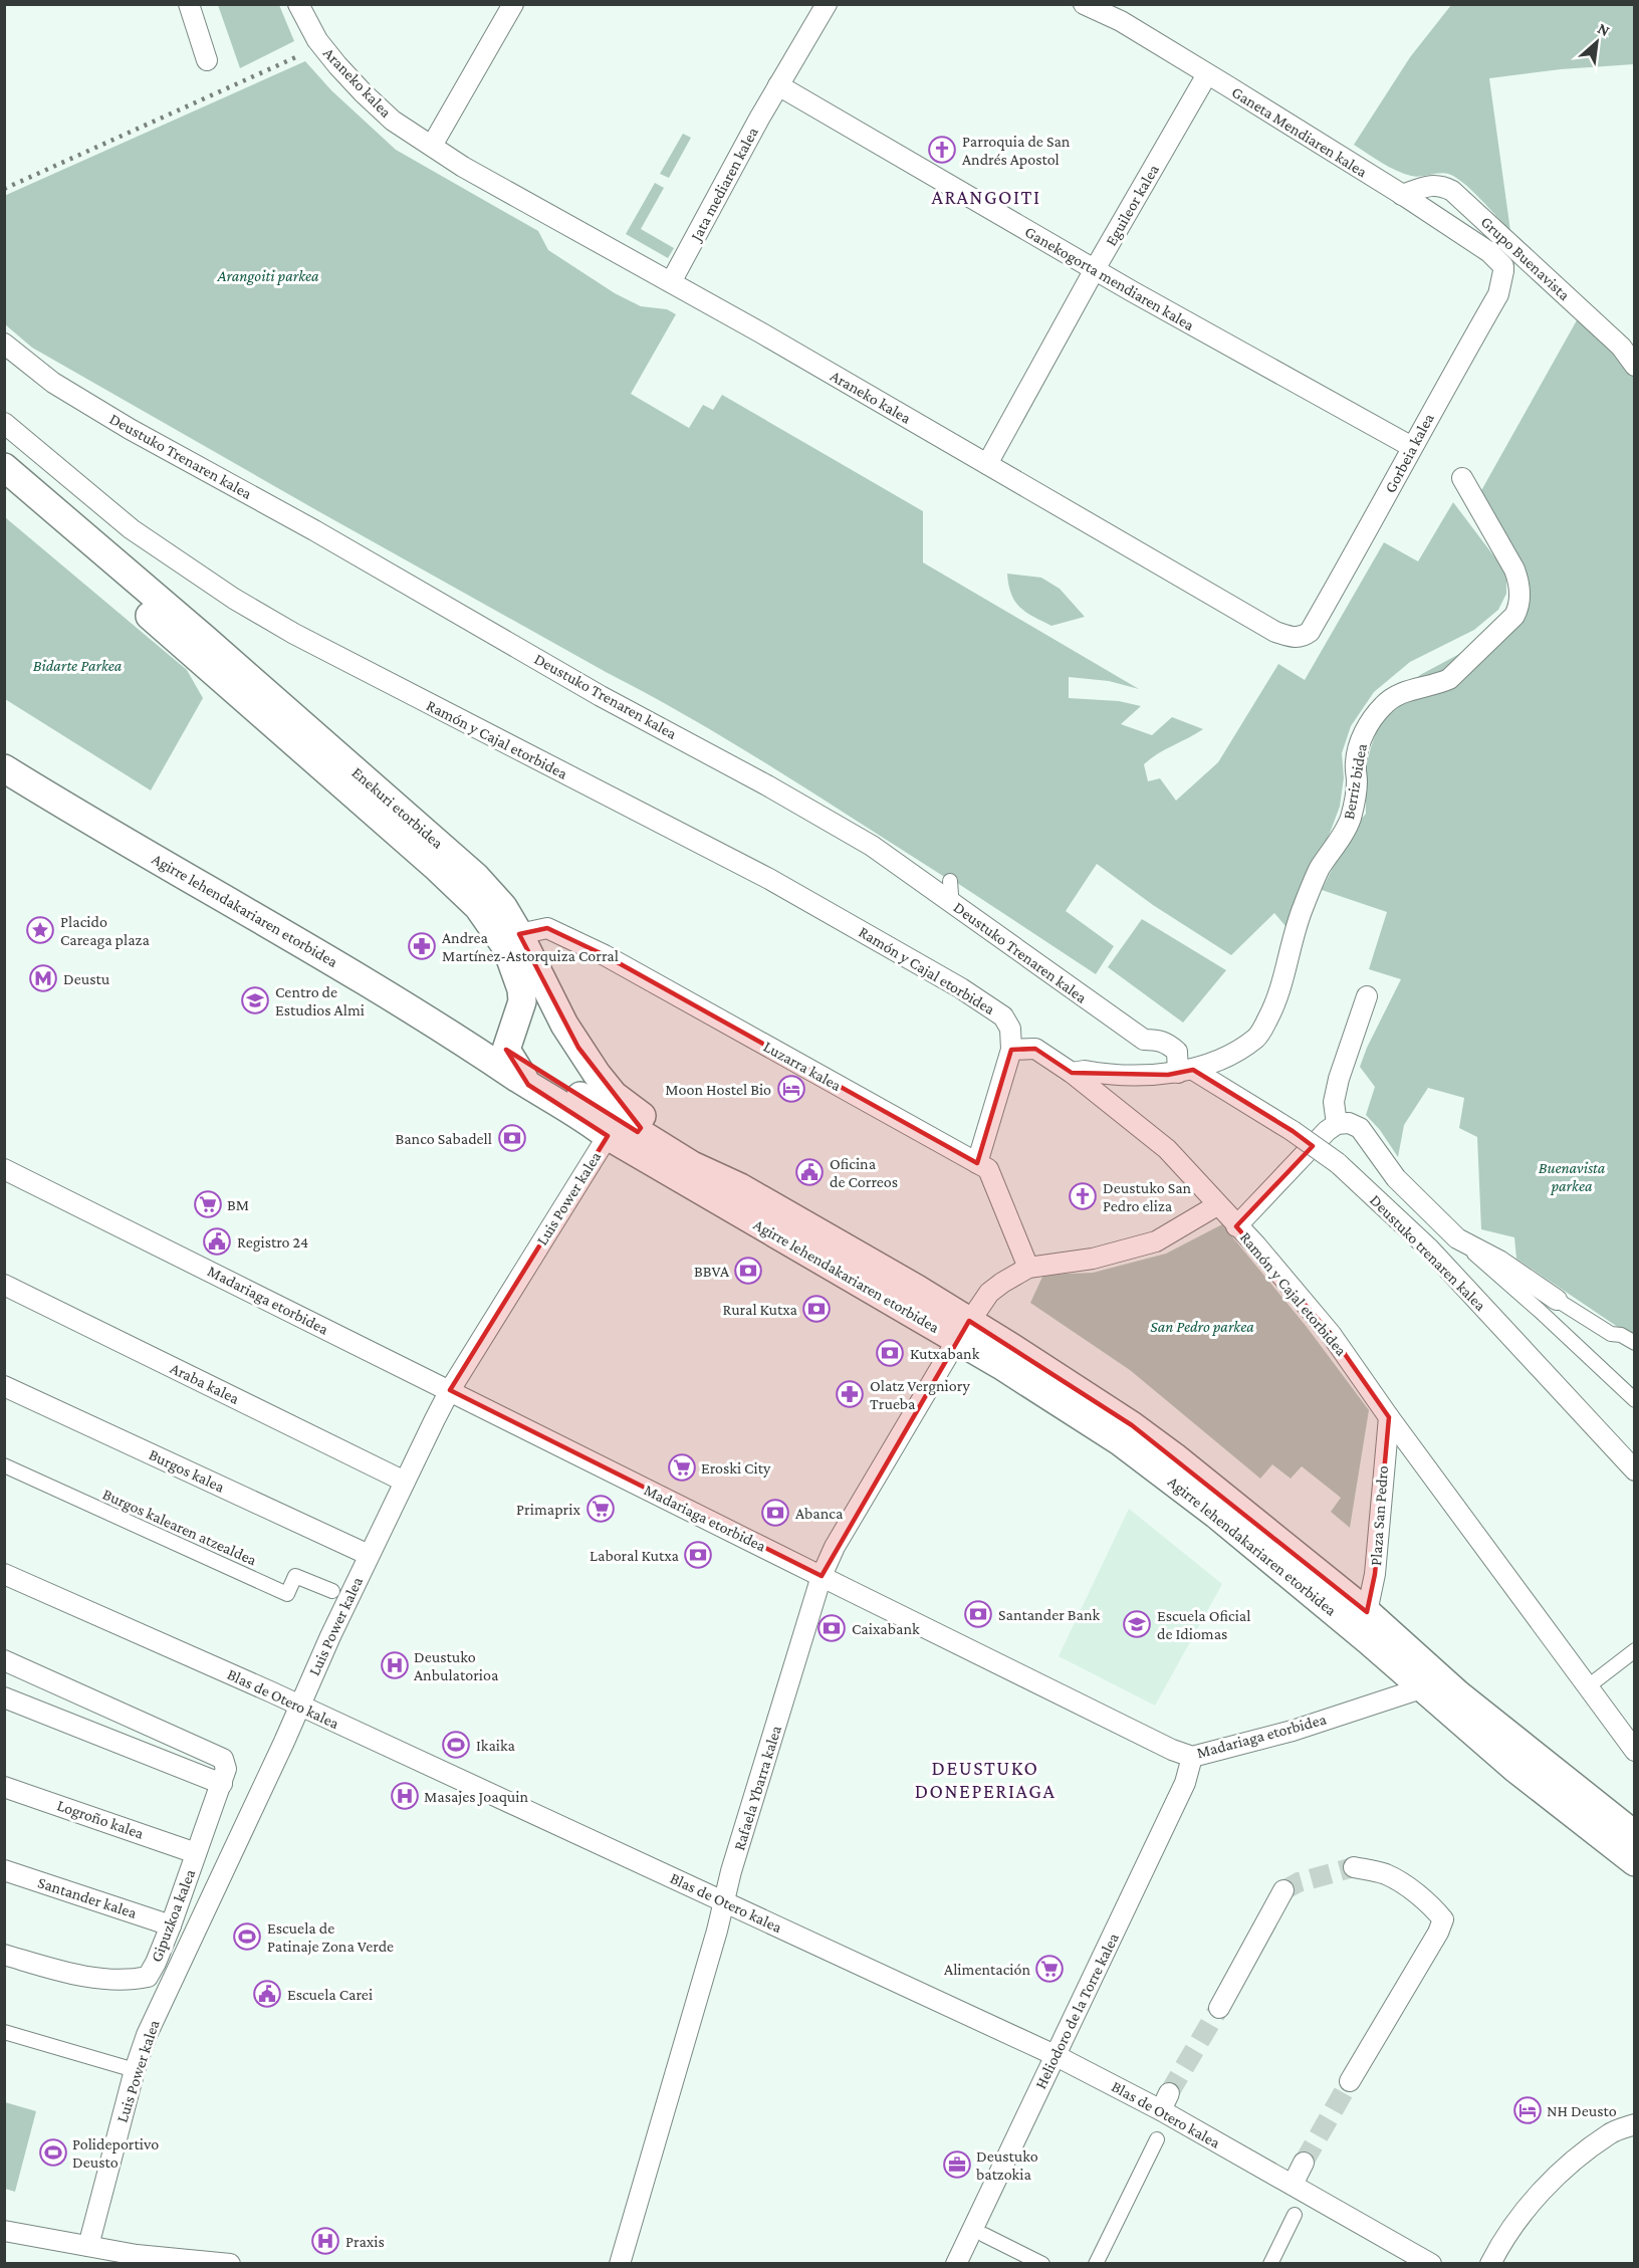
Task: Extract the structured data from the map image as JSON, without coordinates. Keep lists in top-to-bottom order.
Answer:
{
  "streets": {
    "main road": ["Enekuri etorbidea", "Agirre lehendakariaren etorbidea"],
    "street": [
      "Araneko kalea",
      "Ganeta Mendiaren kalea",
      "Jata mediaren kalea",
      "Eguileor kalea",
      "Grupo Buenavista",
      "Ganekogorta mendiaren kalea",
      "Gorbeia kalea",
      "Deustuko Trenaren kalea",
      "Ramón y Cajal etorbidea",
      "Berriz bidea",
      "Luzarra kalea",
      "Luis Power kalea",
      "Deustuko trenaren kalea",
      "Madariaga etorbidea",
      "Araba kalea",
      "Burgos kalea",
      "Plaza San Pedro",
      "Burgos kalearen atzealdea",
      "Blas de Otero kalea",
      "Rafaela Ybarra kalea",
      "Logroño kalea",
      "Santander kalea",
      "Gipuzkoa kalea",
      "Heliodoro de la Torre kalea"
    ]
  },
  "crossings": [
    ["Araneko kalea", "Jata mediaren kalea"],
    ["Araneko kalea", "Eguileor kalea"],
    ["Araneko kalea", "Gorbeia kalea"],
    ["Ganeta Mendiaren kalea", "Eguileor kalea"],
    ["Ganeta Mendiaren kalea", "Grupo Buenavista"],
    ["Ganeta Mendiaren kalea", "Gorbeia kalea"],
    ["Jata mediaren kalea", "Ganekogorta mendiaren kalea"],
    ["Eguileor kalea", "Ganekogorta mendiaren kalea"],
    ["Ganekogorta mendiaren kalea", "Gorbeia kalea"],
    ["Deustuko Trenaren kalea", "Berriz bidea"],
    ["Deustuko Trenaren kalea", "Deustuko trenaren kalea"],
    ["Ramón y Cajal etorbidea", "Plaza San Pedro"],
    ["Berriz bidea", "Deustuko trenaren kalea"],
    ["Enekuri etorbidea", "Agirre lehendakariaren etorbidea"],
    ["Enekuri etorbidea", "Luzarra kalea"],
    ["Agirre lehendakariaren etorbidea", "Luis Power kalea"],
    ["Agirre lehendakariaren etorbidea", "Madariaga etorbidea"],
    ["Agirre lehendakariaren etorbidea", "Plaza San Pedro"],
    ["Agirre lehendakariaren etorbidea", "Rafaela Ybarra kalea"],
    ["Luzarra kalea", "Rafaela Ybarra kalea"],
    ["Luis Power kalea", "Madariaga etorbidea"],
    ["Luis Power kalea", "Araba kalea"],
    ["Luis Power kalea", "Burgos kalea"],
    ["Luis Power kalea", "Blas de Otero kalea"],
    ["Madariaga etorbidea", "Rafaela Ybarra kalea"],
    ["Madariaga etorbidea", "Heliodoro de la Torre kalea"],
    ["Blas de Otero kalea", "Rafaela Ybarra kalea"],
    ["Blas de Otero kalea", "Heliodoro de la Torre kalea"],
    ["Logroño kalea", "Gipuzkoa kalea"],
    ["Santander kalea", "Gipuzkoa kalea"]
  ],
  "districts": ["ARANGOITI", "DEUSTUKO DONEPERIAGA"],
  "parks": [
    "Arangoiti parkea",
    "Bidarte Parkea",
    "Buenavista parkea",
    "San Pedro parkea"
  ],
  "places": {
    "church": ["Parroquia de San Andrés Apostol", "Deustuko San Pedro eliza"],
    "place": ["Placido Careaga plaza"],
    "pharmacy": ["Andrea Martínez-Astorquiza Corral", "Olatz Vergniory Trueba"],
    "metro station": ["Deustu"],
    "school or university": ["Centro de Estudios Almi", "Escuela Oficial de Idiomas"],
    "hotel": ["Moon Hostel Bio", "NH Deusto"],
    "bank": [
      "Banco Sabadell",
      "BBVA",
      "Rural Kutxa",
      "Kutxabank",
      "Abanca",
      "Laboral Kutxa",
      "Santander Bank",
      "Caixabank"
    ],
    "public building": ["Oficina de Correos", "Registro 24", "Escuela Carei"],
    "supermarket": [
      "BM",
      "Eroski City",
      "Primaprix",
      "Alimentación"
    ],
    "hospital": ["Deustuko Anbulatorioa", "Masajes Joaquin", "Praxis"],
    "sports": ["Ikaika", "Escuela de Patinaje Zona Verde", "Polideportivo Deusto"],
    "office": ["Deustuko batzokia"]
  },
  "north": "top right"
}
